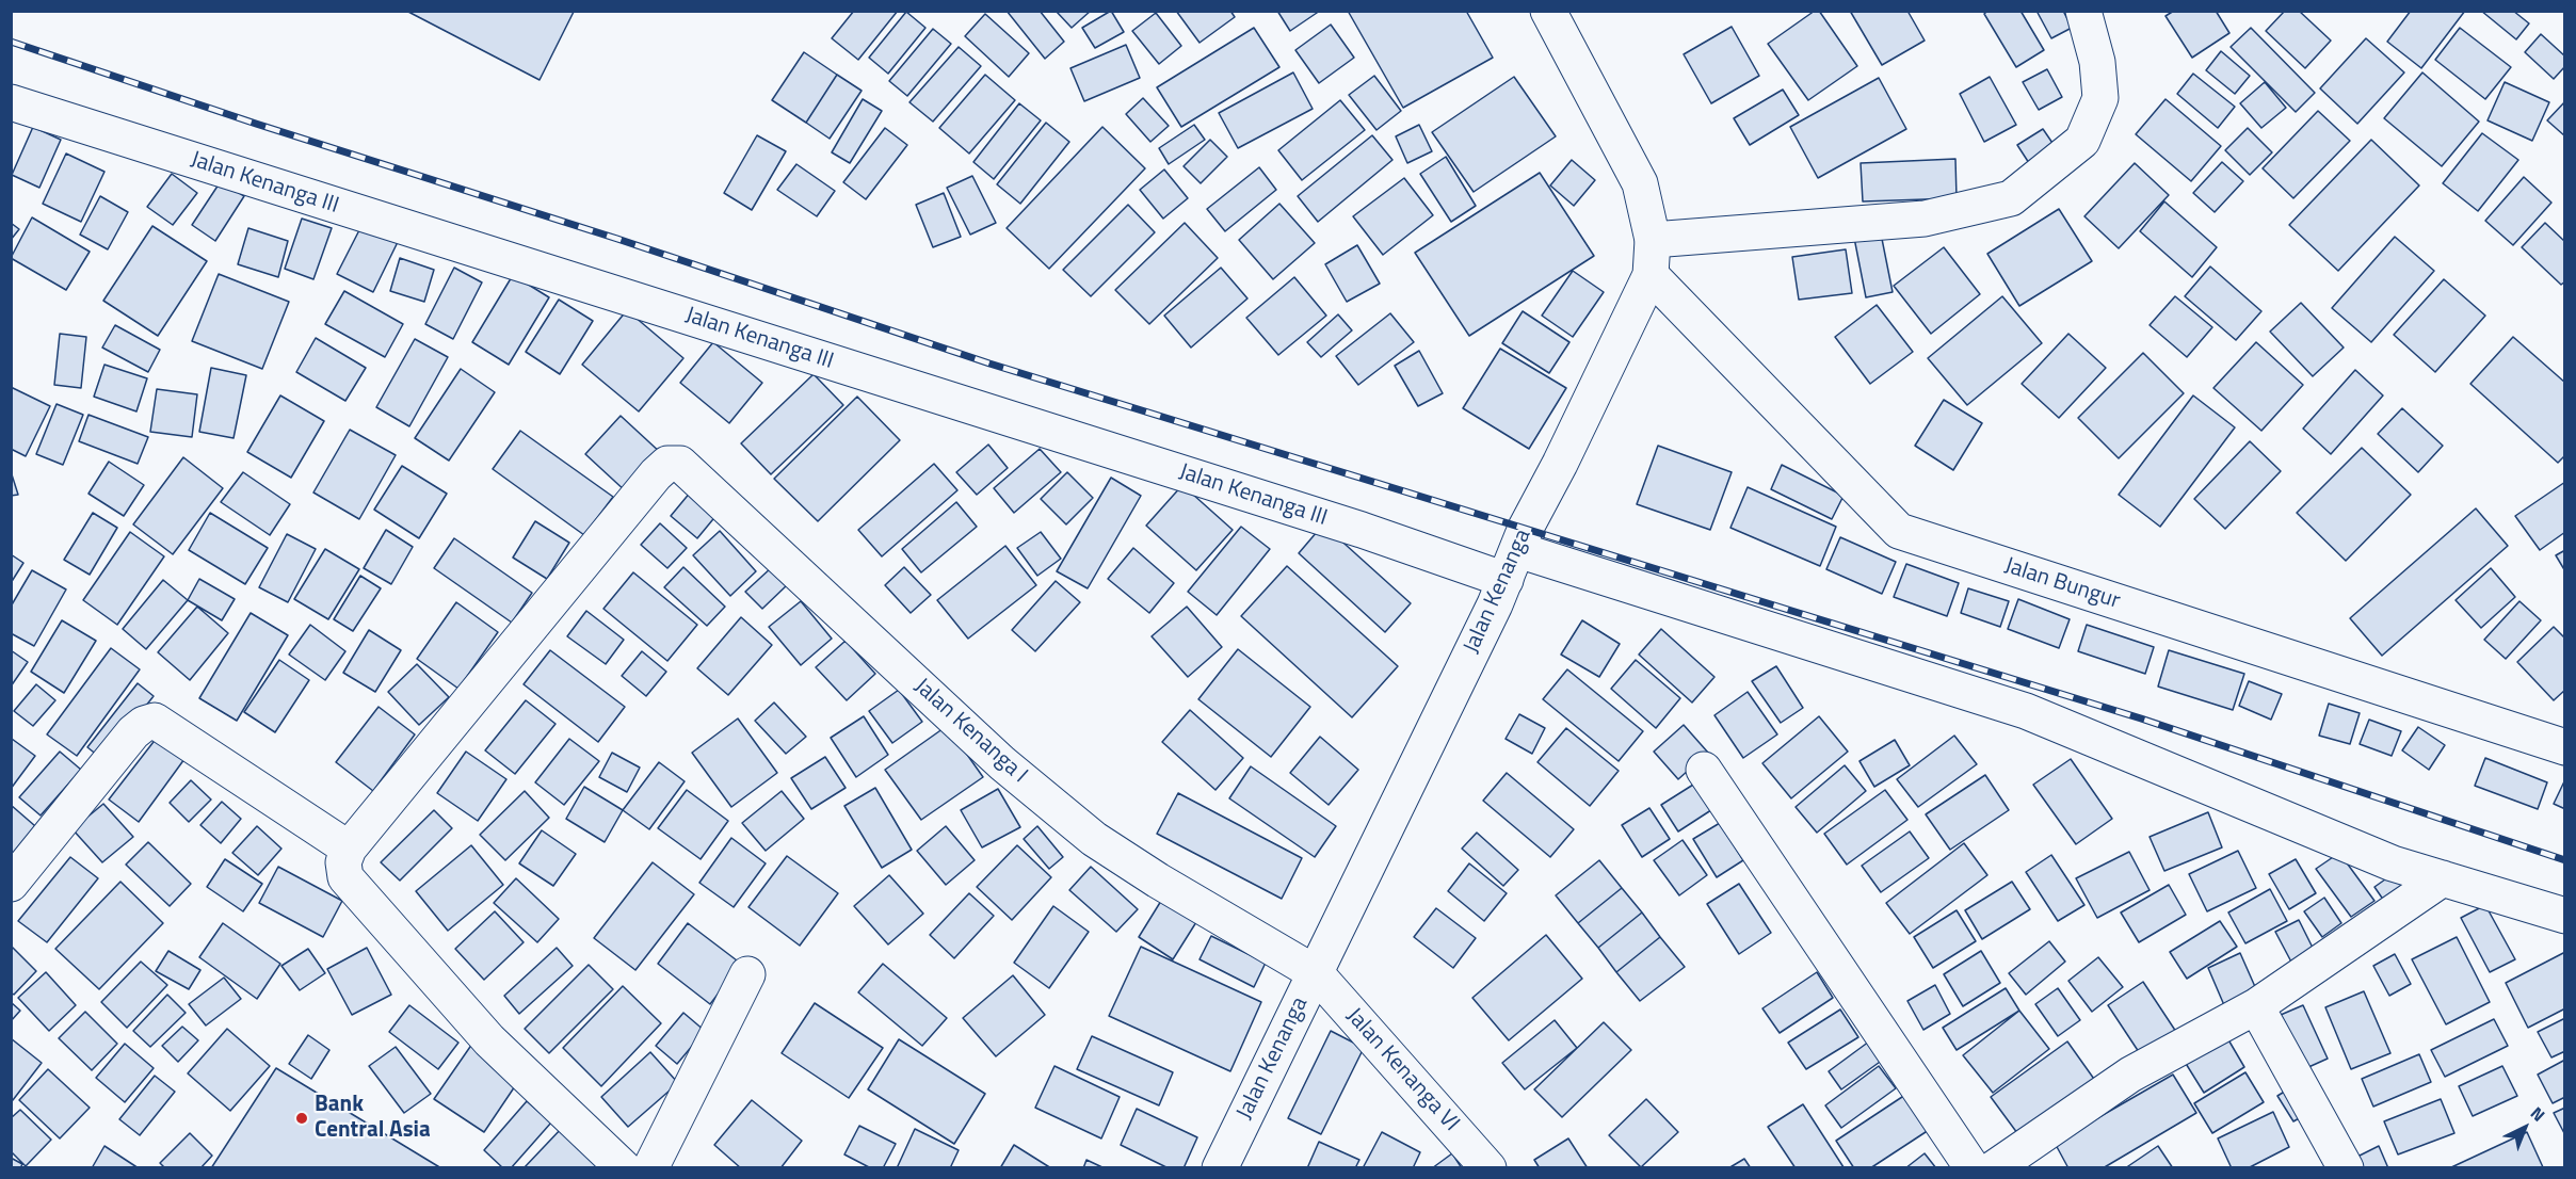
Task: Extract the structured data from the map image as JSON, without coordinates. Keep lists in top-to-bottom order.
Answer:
{
  "streets": {
    "street": [
      "Jalan Kenanga III",
      "Jalan Bungur",
      "Jalan Kenanga",
      "Jalan Kenanga I",
      "Jalan Kenanga VI"
    ]
  },
  "crossings": [
    ["Jalan Kenanga III", "Jalan Kenanga"],
    ["Jalan Bungur", "Jalan Kenanga"],
    ["Jalan Kenanga", "Jalan Kenanga I"],
    ["Jalan Kenanga", "Jalan Kenanga VI"],
    ["Jalan Kenanga I", "Jalan Kenanga VI"]
  ],
  "places": ["Bank Central Asia"],
  "north": "top right"
}
